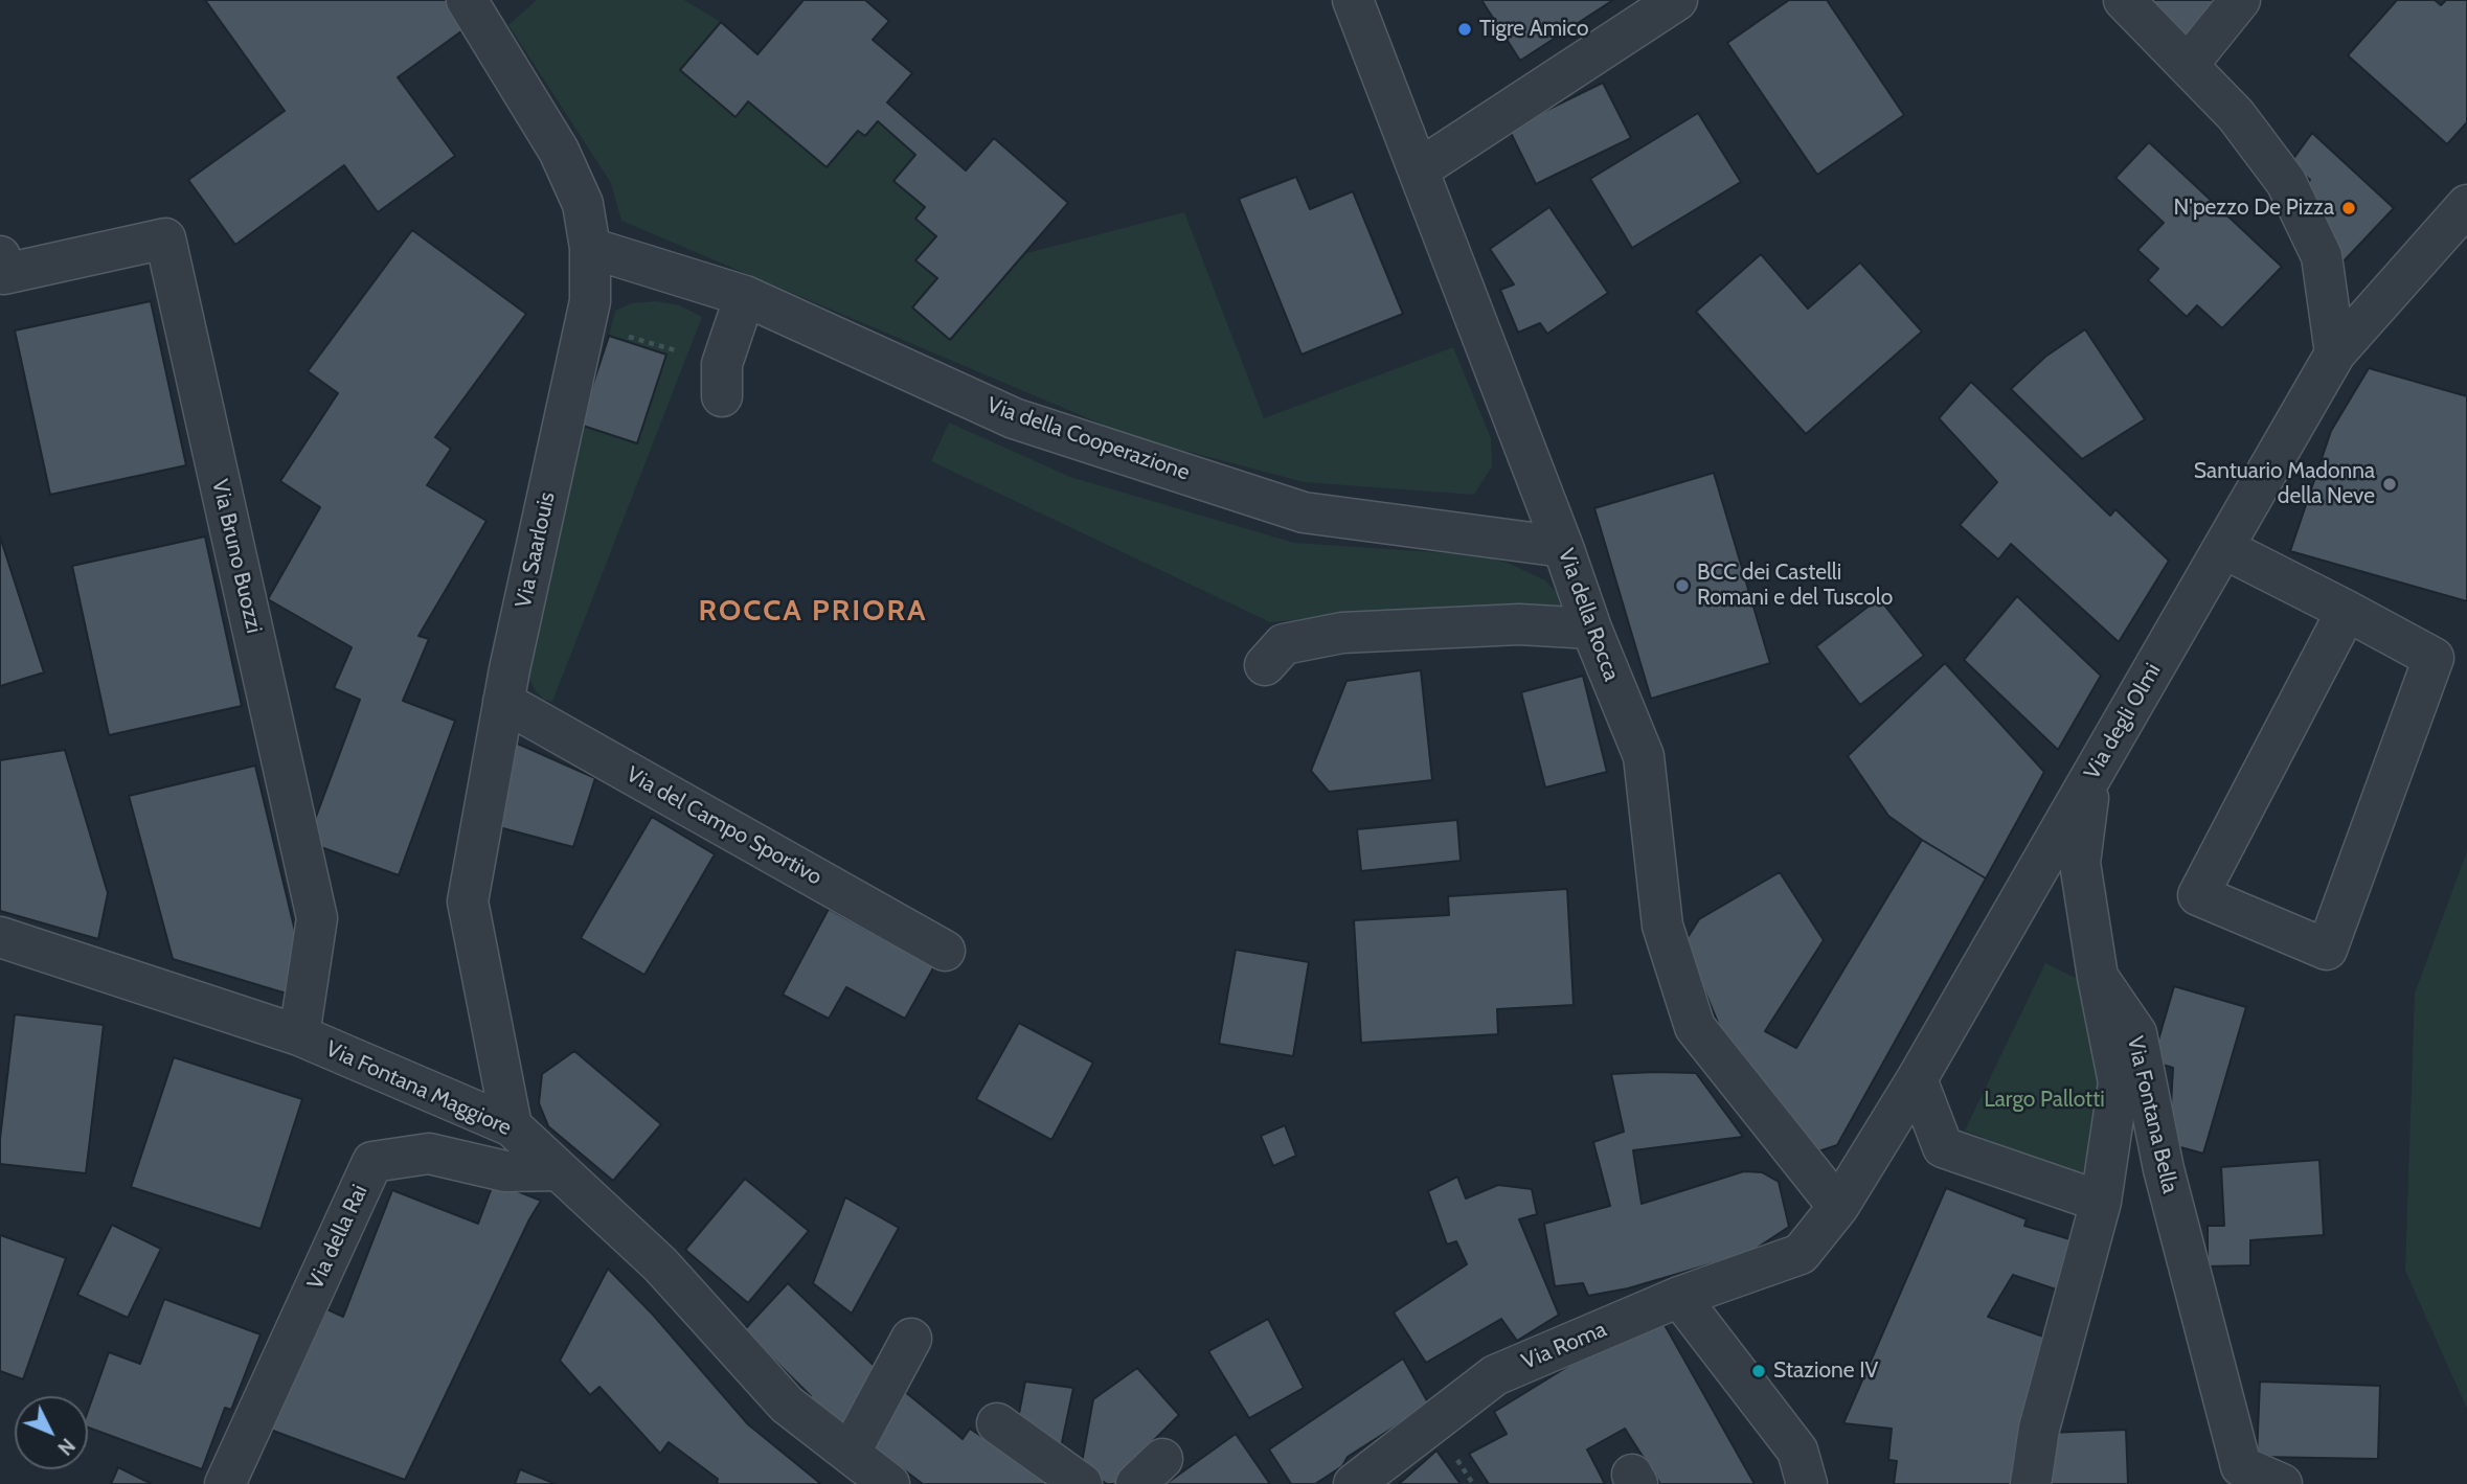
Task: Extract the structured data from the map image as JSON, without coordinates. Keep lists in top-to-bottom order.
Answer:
{
  "streets": {
    "street": [
      "Via della Cooperazione",
      "Via Saarlouis",
      "Via Bruno Buozzi",
      "Via della Rocca",
      "Via degli Olmi",
      "Via del Campo Sportivo",
      "Via Fontana Maggiore",
      "Via Fontana Bella",
      "Via della Rai",
      "Via Roma"
    ]
  },
  "crossings": [
    ["Via della Cooperazione", "Via Saarlouis"],
    ["Via della Cooperazione", "Via della Rocca"],
    ["Via Saarlouis", "Via del Campo Sportivo"],
    ["Via Saarlouis", "Via Fontana Maggiore"],
    ["Via Bruno Buozzi", "Via Fontana Maggiore"],
    ["Via della Rocca", "Via degli Olmi"],
    ["Via degli Olmi", "Via Roma"],
    ["Via Fontana Maggiore", "Via della Rai"]
  ],
  "districts": ["ROCCA PRIORA"],
  "parks": ["Largo Pallotti"],
  "places": [
    "Tigre Amico",
    "N'pezzo De Pizza",
    "Santuario Madonna della Neve",
    "BCC dei Castelli Romani e del Tuscolo",
    "Stazione IV"
  ],
  "north": "bottom right"
}
